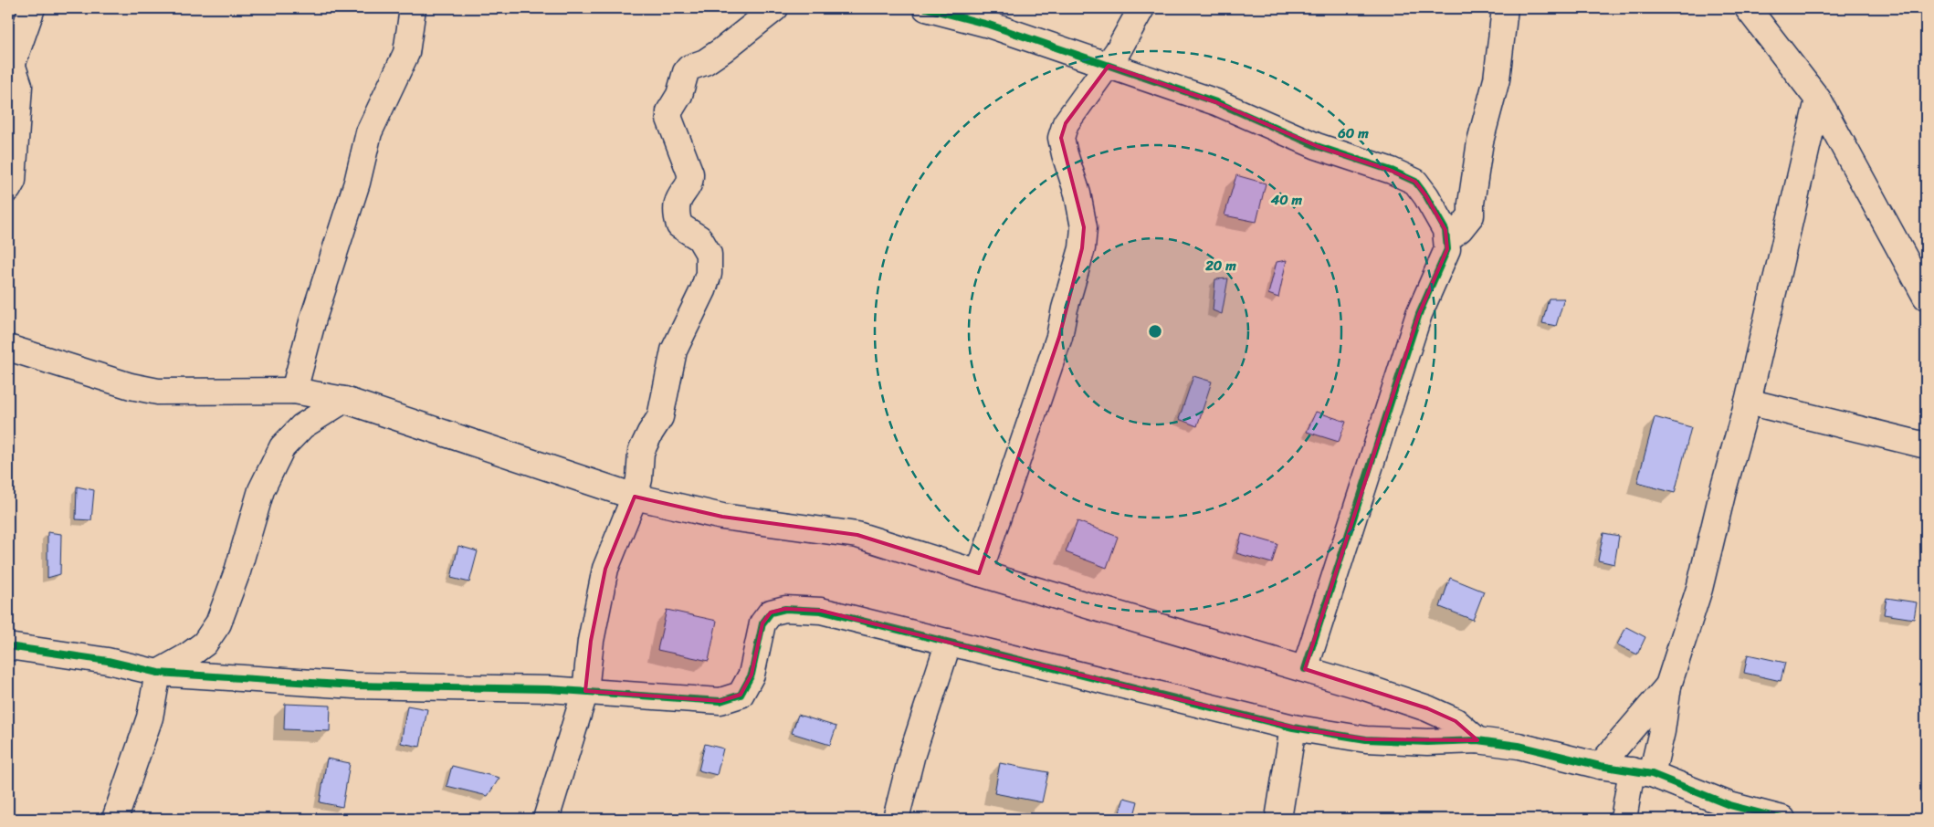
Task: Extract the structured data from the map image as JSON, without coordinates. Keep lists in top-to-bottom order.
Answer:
{
  "rings": ["60 m", "40 m", "20 m"]
}
